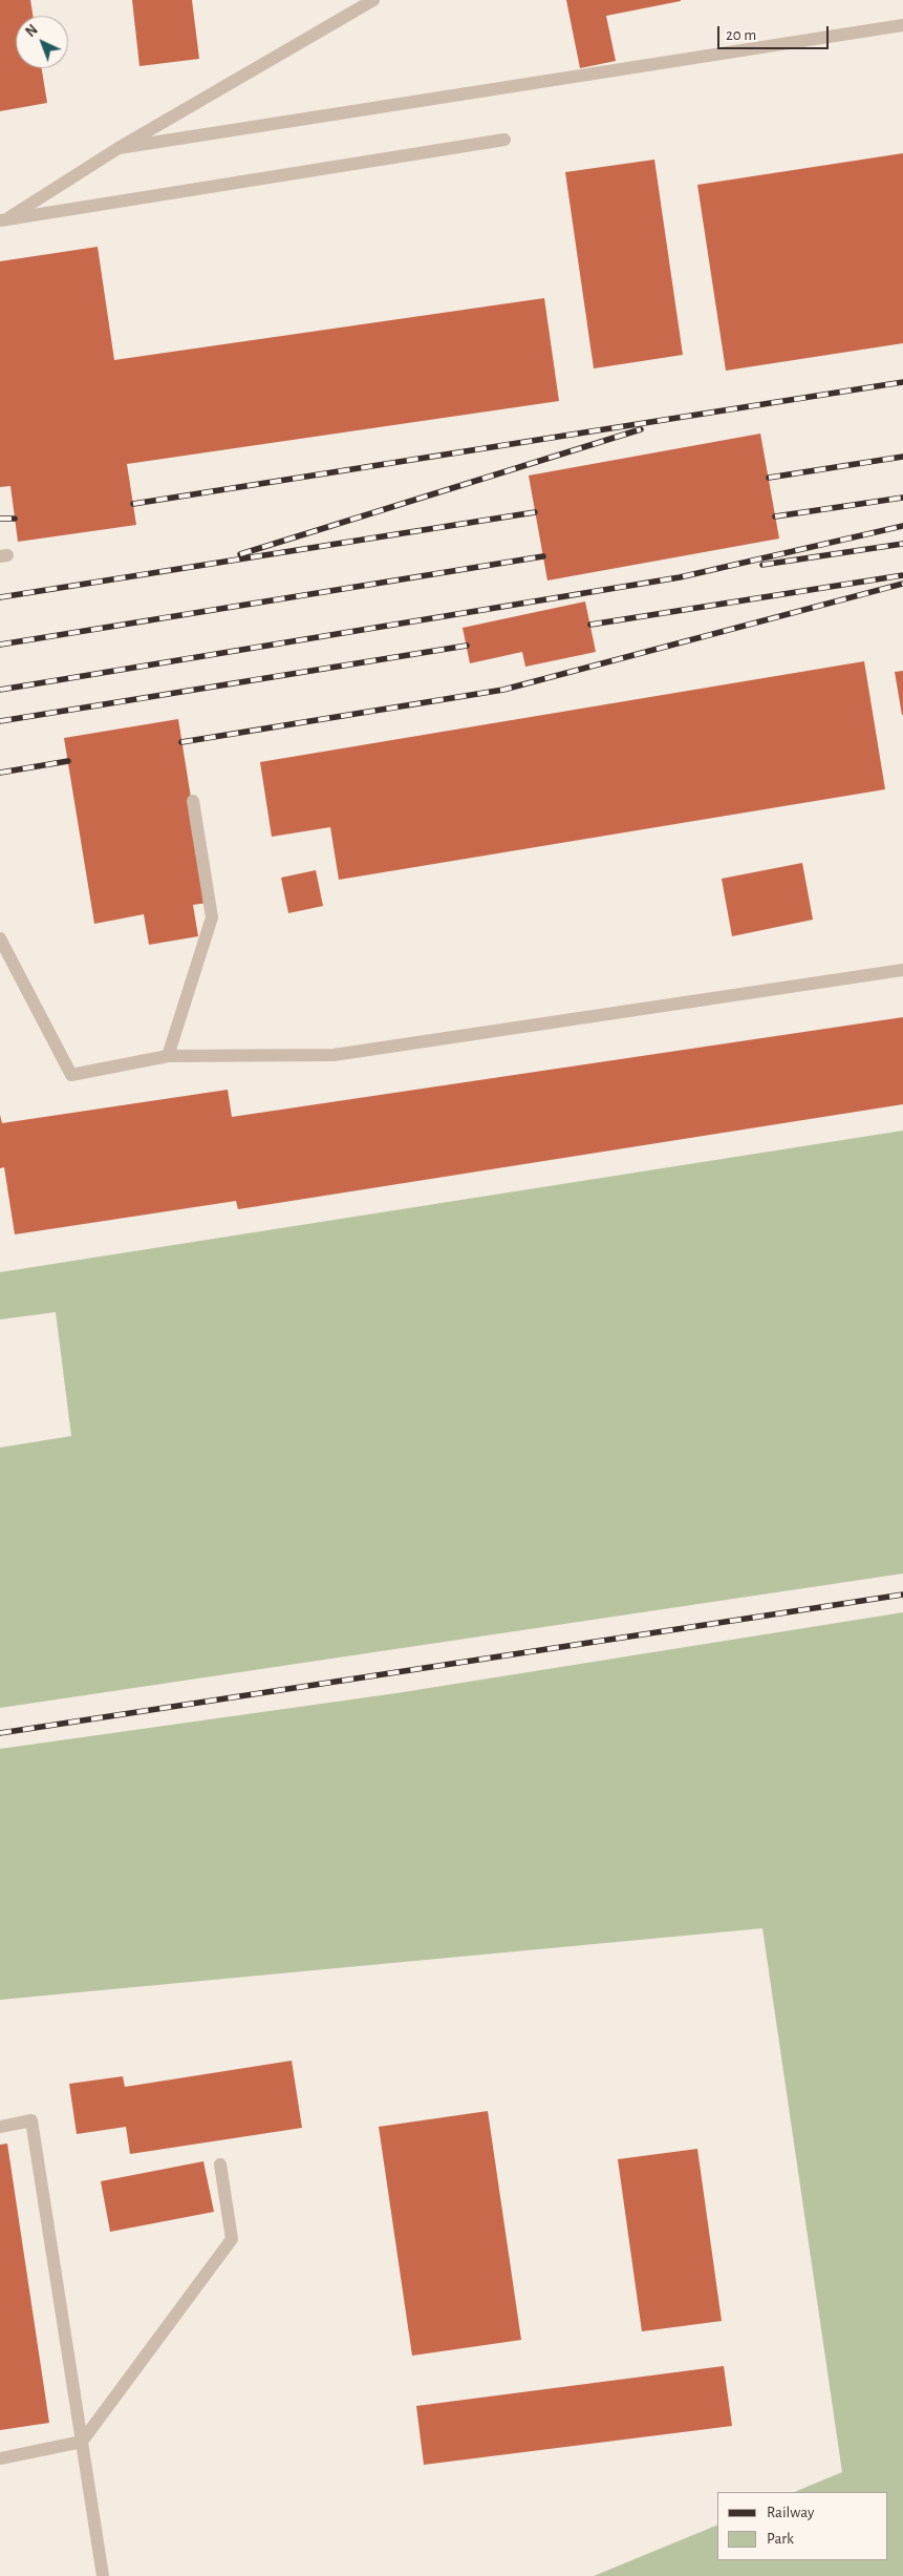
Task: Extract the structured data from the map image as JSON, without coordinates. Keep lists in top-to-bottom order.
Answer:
{
  "legend": ["Railway", "Park"],
  "scale_bar": "20 m",
  "north": "top left"
}
